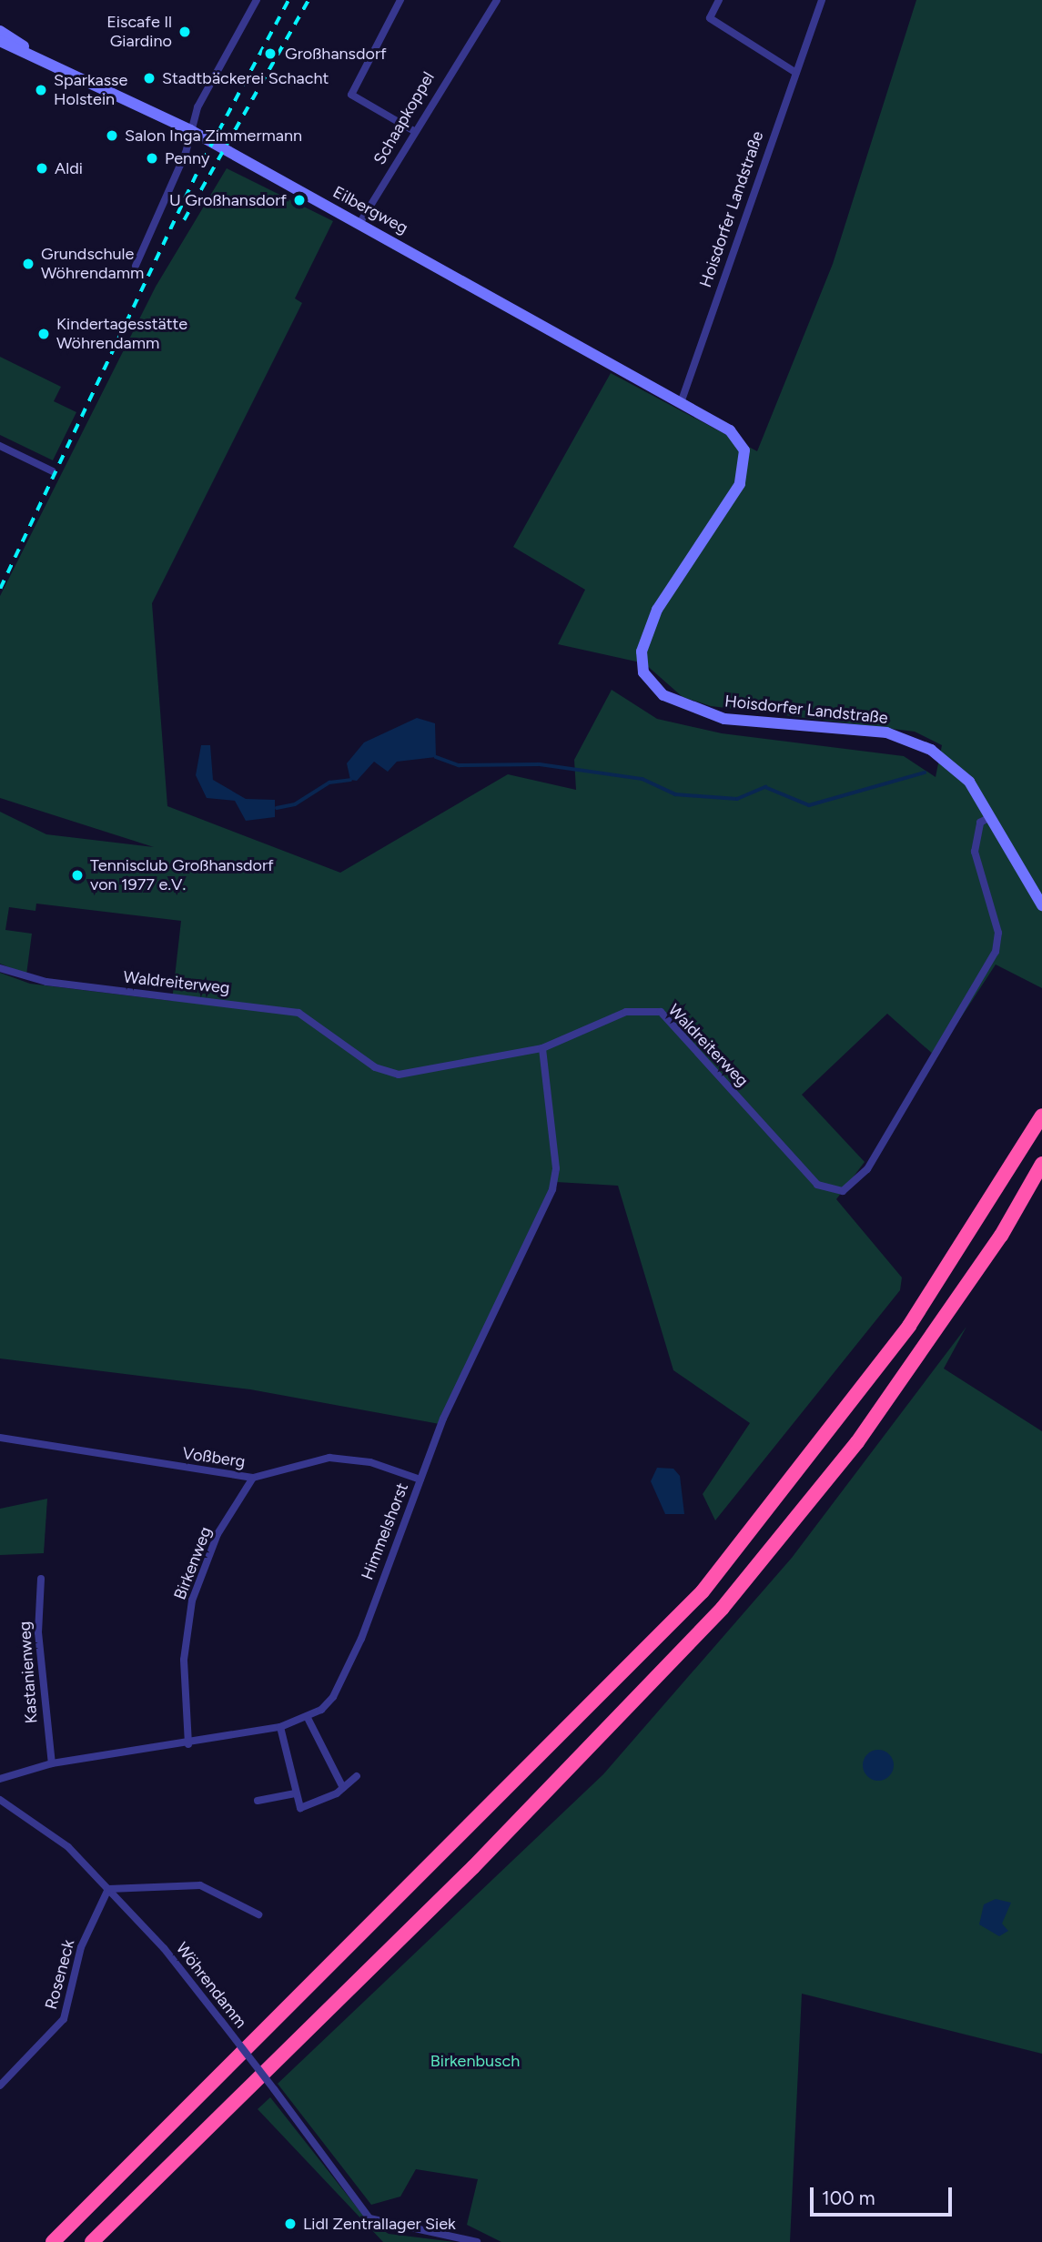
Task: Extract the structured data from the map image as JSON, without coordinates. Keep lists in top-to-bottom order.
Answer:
{
  "streets": {
    "main road": ["Hoisdorfer Landstraße", "Eilbergweg"],
    "street": [
      "Schaapkoppel",
      "Waldreiterweg",
      "Voßberg",
      "Himmelshorst",
      "Birkenweg",
      "Kastanienweg",
      "Roseneck",
      "Wöhrendamm"
    ]
  },
  "crossings": [
    ["Schaapkoppel", "Eilbergweg"],
    ["Hoisdorfer Landstraße", "Eilbergweg"],
    ["Hoisdorfer Landstraße", "Waldreiterweg"],
    ["Waldreiterweg", "Himmelshorst"],
    ["Voßberg", "Himmelshorst"],
    ["Voßberg", "Birkenweg"],
    ["Himmelshorst", "Birkenweg"],
    ["Himmelshorst", "Kastanienweg"],
    ["Roseneck", "Wöhrendamm"]
  ],
  "parks": ["Birkenbusch"],
  "places": [
    "Eiscafe Il Giardino",
    "Großhansdorf",
    "Stadtbäckerei Schacht",
    "Sparkasse Holstein",
    "Salon Inga Zimmermann",
    "Penny",
    "Aldi",
    "U Großhansdorf",
    "Grundschule Wöhrendamm",
    "Kindertagesstätte Wöhrendamm",
    "Tennisclub Großhansdorf von 1977 e.V.",
    "Lidl Zentrallager Siek"
  ],
  "scale_bar": "100 m"
}
